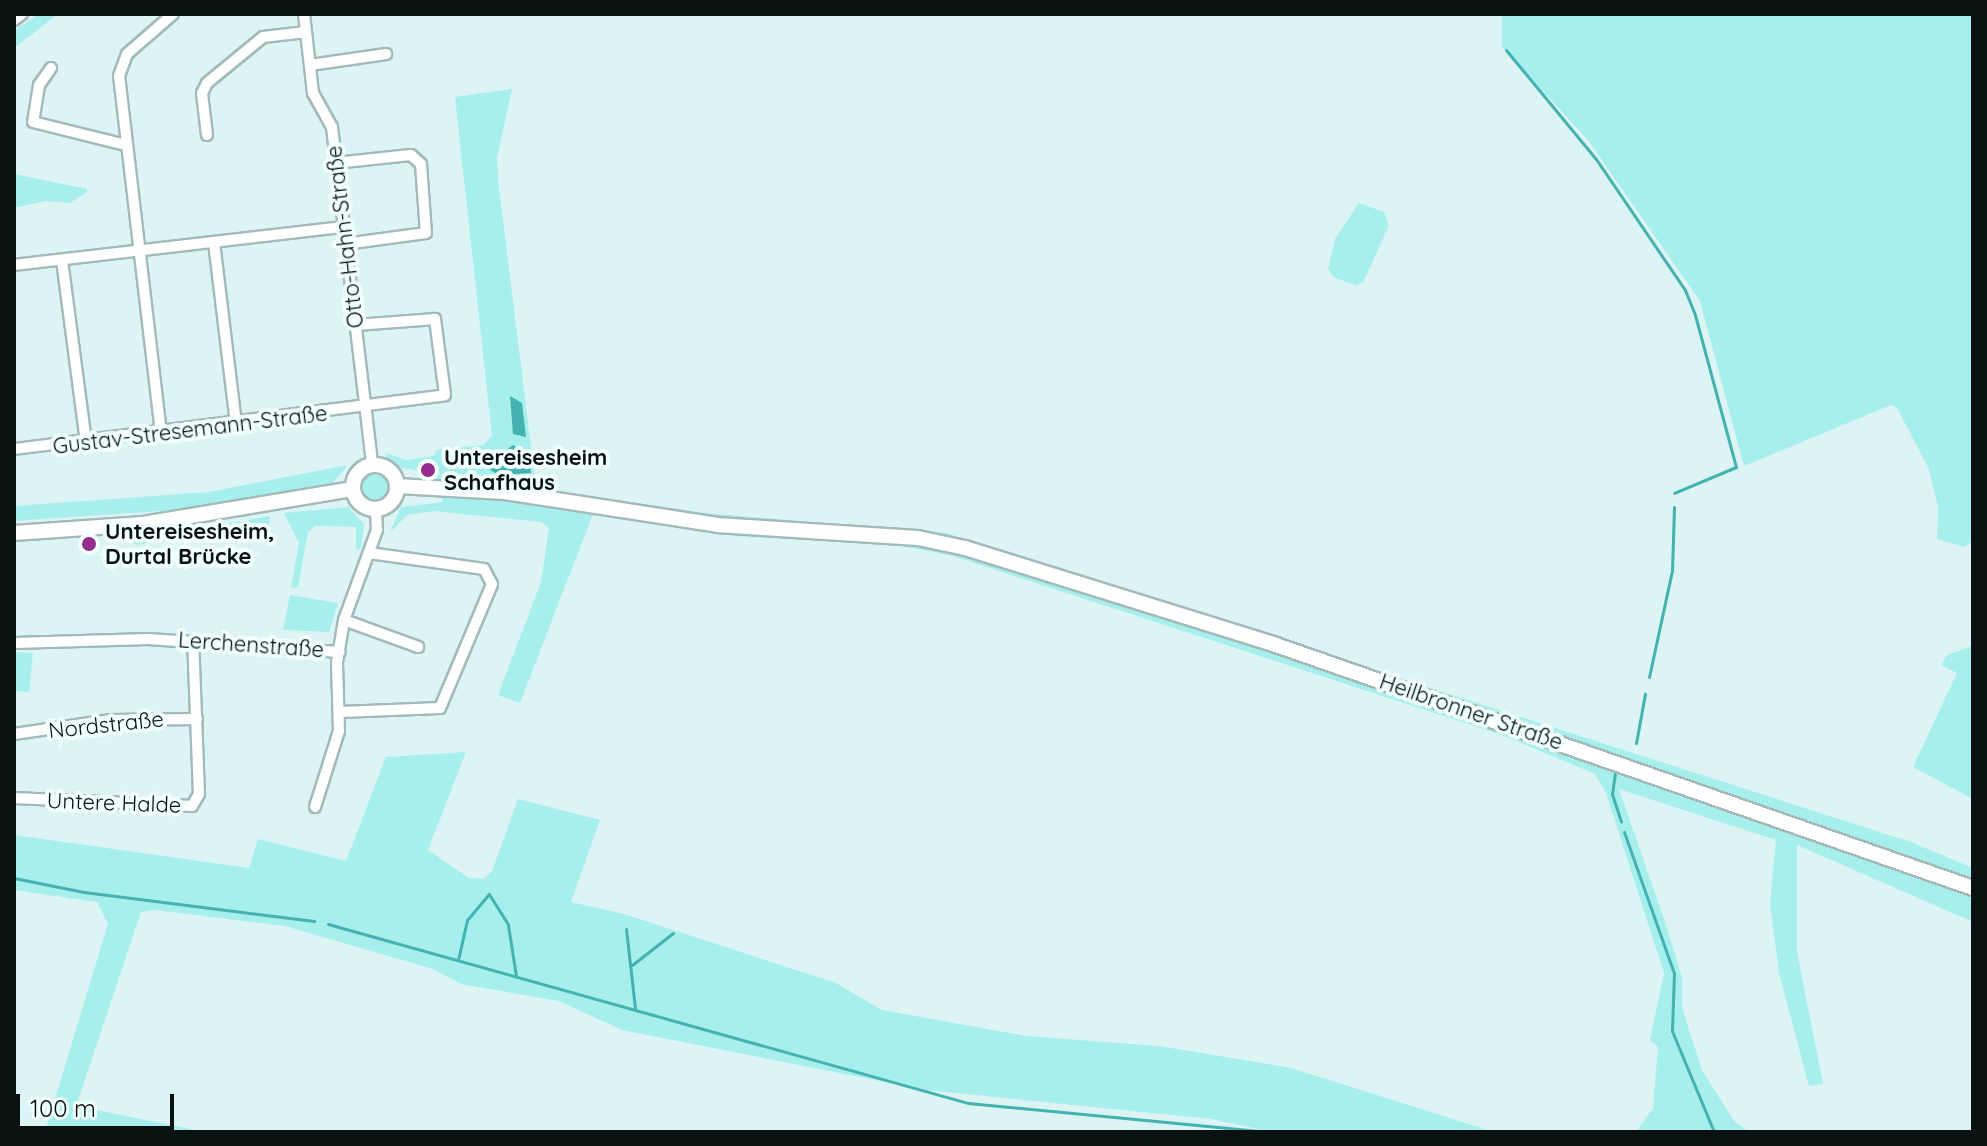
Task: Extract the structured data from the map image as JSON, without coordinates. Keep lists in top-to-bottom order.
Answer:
{
  "streets": {
    "main road": ["Heilbronner Straße"],
    "street": [
      "Otto-Hahn-Straße",
      "Gustav-Stresemann-Straße",
      "Lerchenstraße",
      "Nordstraße",
      "Untere Halde"
    ]
  },
  "crossings": [
    ["Otto-Hahn-Straße", "Gustav-Stresemann-Straße"],
    ["Otto-Hahn-Straße", "Lerchenstraße"],
    ["Otto-Hahn-Straße", "Heilbronner Straße"],
    ["Lerchenstraße", "Heilbronner Straße"],
    ["Lerchenstraße", "Untere Halde"],
    ["Nordstraße", "Untere Halde"]
  ],
  "places": ["Untereisesheim Schafhaus", "Untereisesheim, Durtal Brücke"],
  "scale_bar": "100 m"
}
